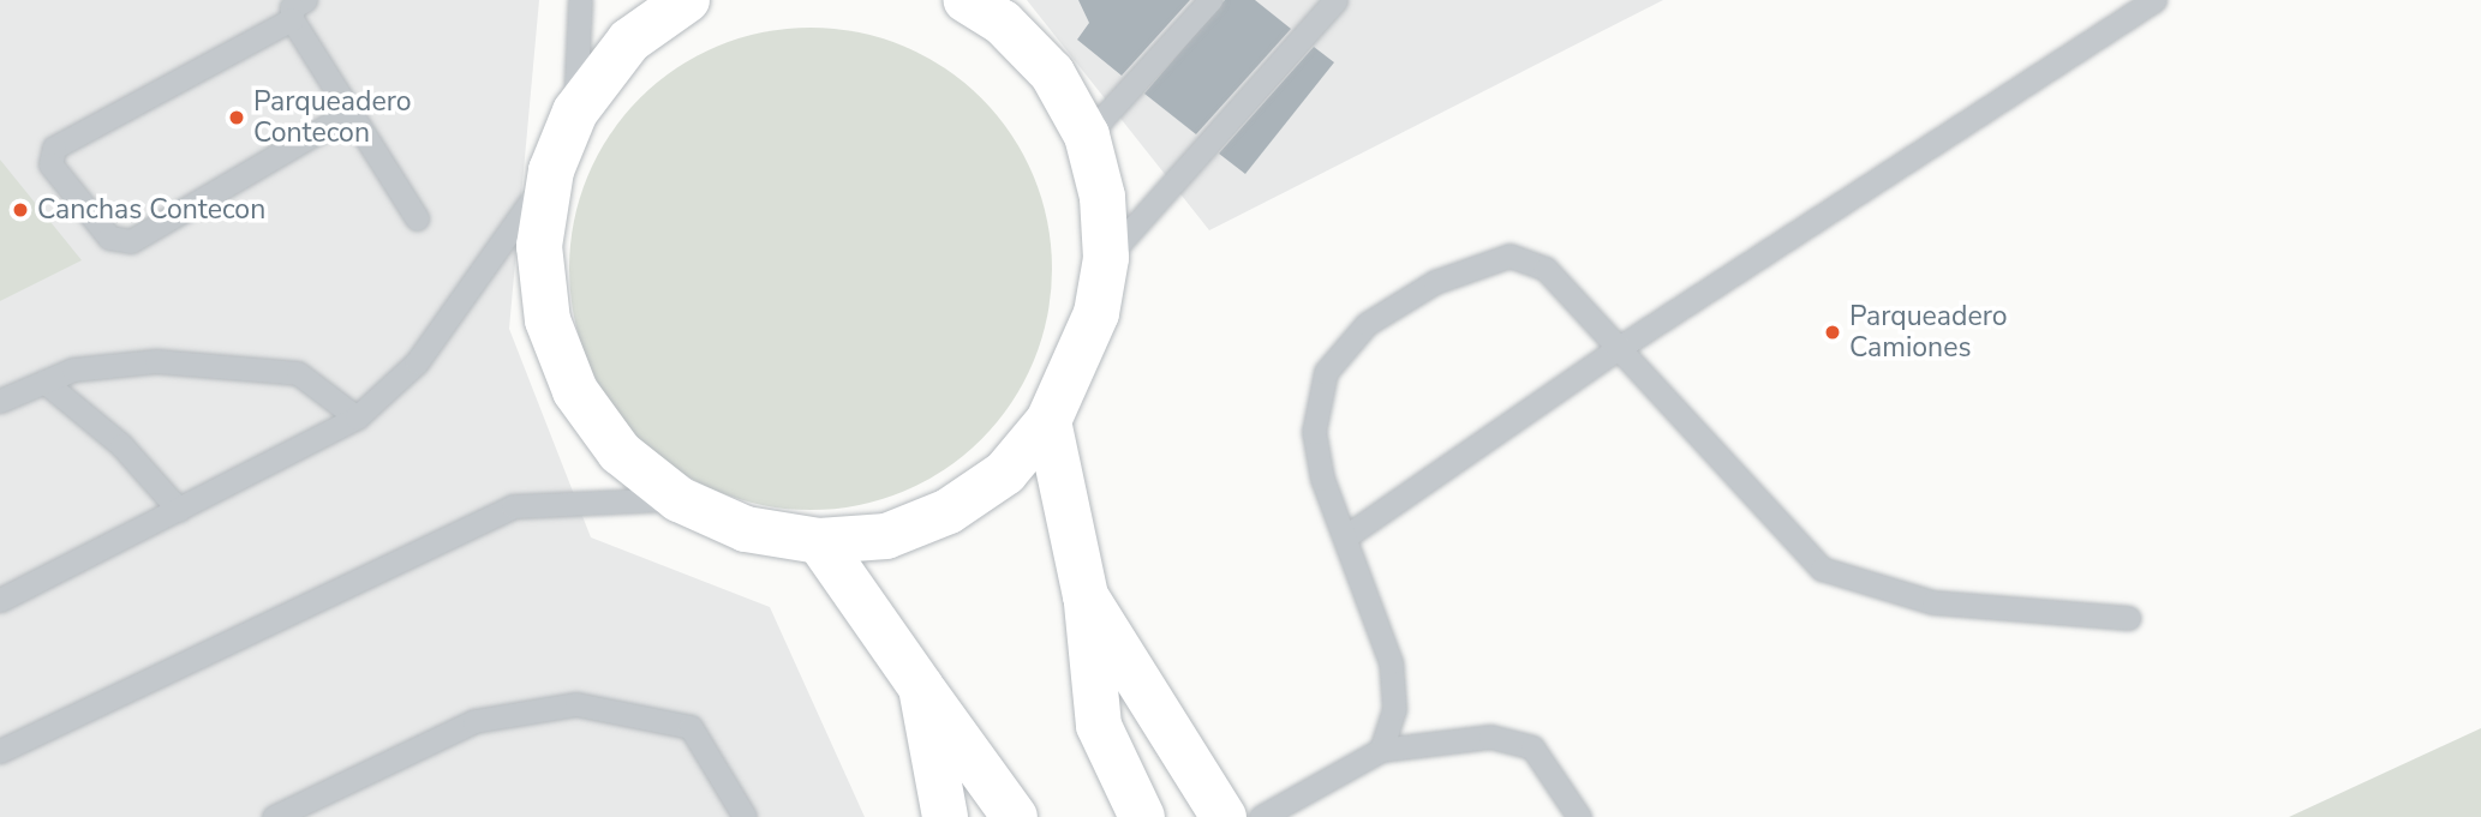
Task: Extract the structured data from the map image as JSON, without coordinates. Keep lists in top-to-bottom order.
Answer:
{
  "places": ["Parqueadero Contecon", "Canchas Contecon", "Parqueadero Camiones"]
}
